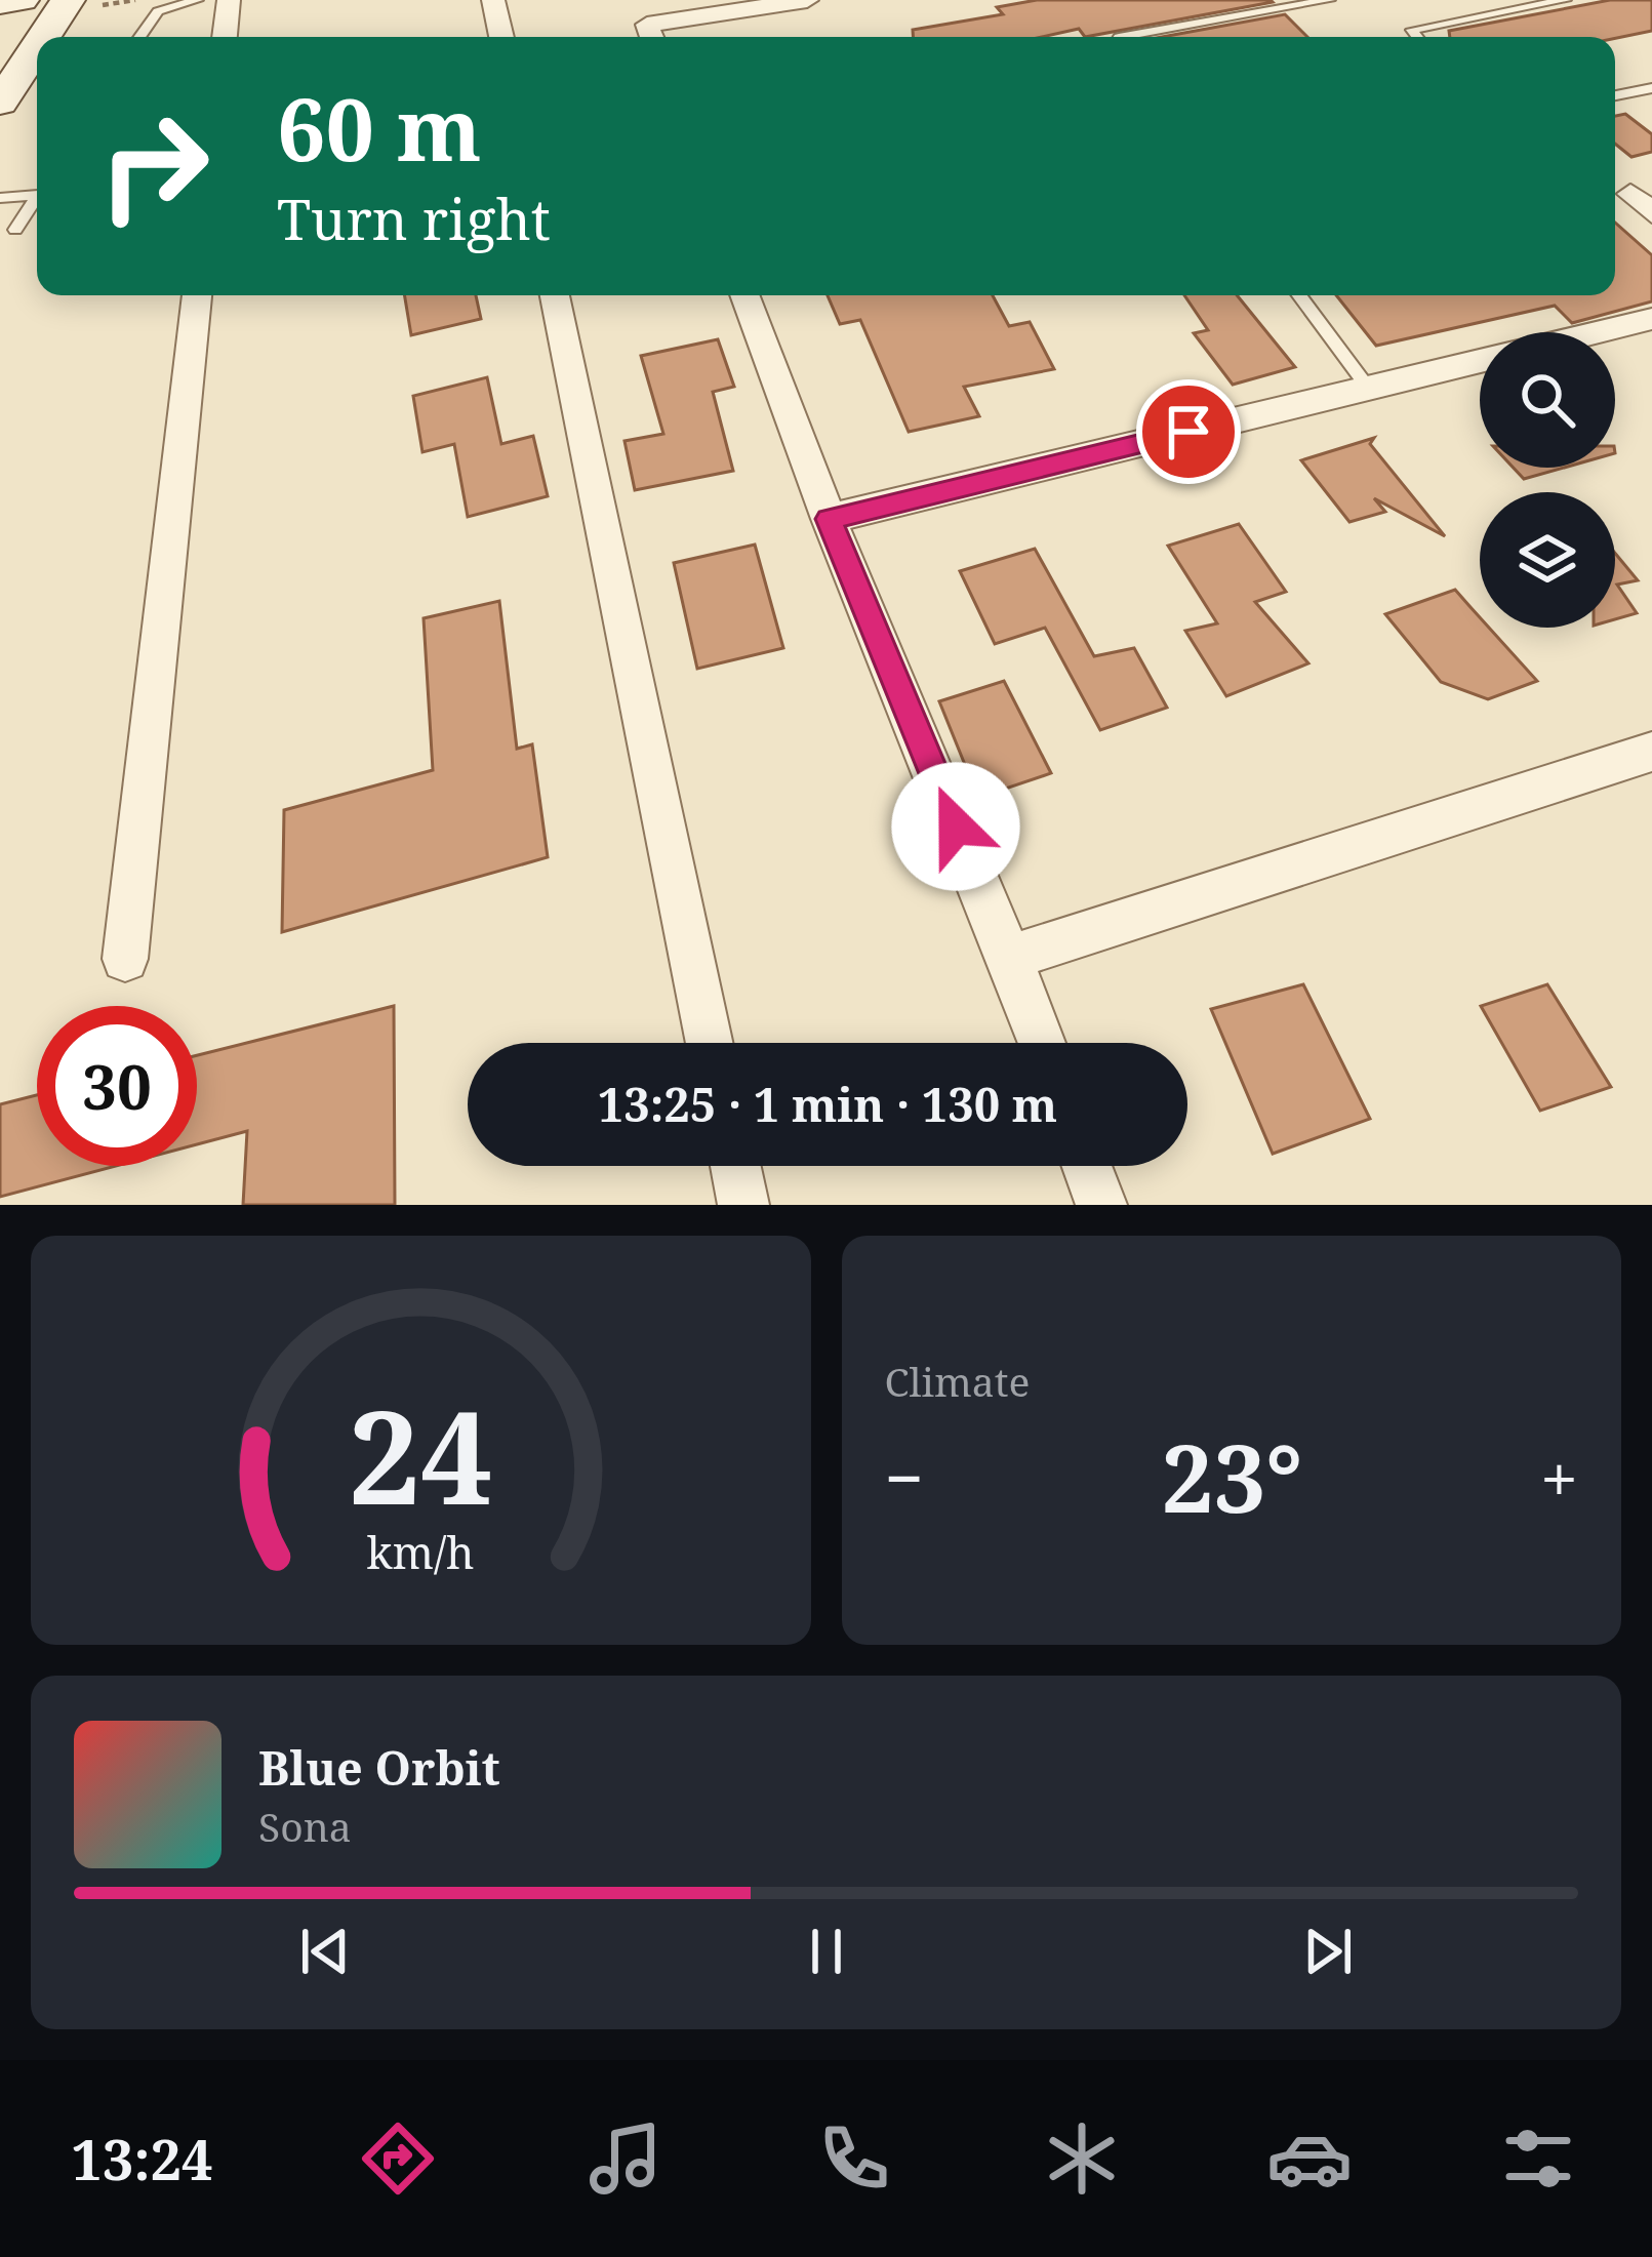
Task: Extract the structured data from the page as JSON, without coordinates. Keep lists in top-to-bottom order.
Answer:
{
  "page": {
    "turn": ["60 m", "Turn right"],
    "limit": "30",
    "trip": "13:25 · 1 min · 130 m",
    "tile": "Climate",
    "heat": ["−", "23°", "+"],
    "song": ["Blue Orbit", "Sona"],
    "tabs": "13:24",
    "gauge": ["24", "km/h"]
  }
}
